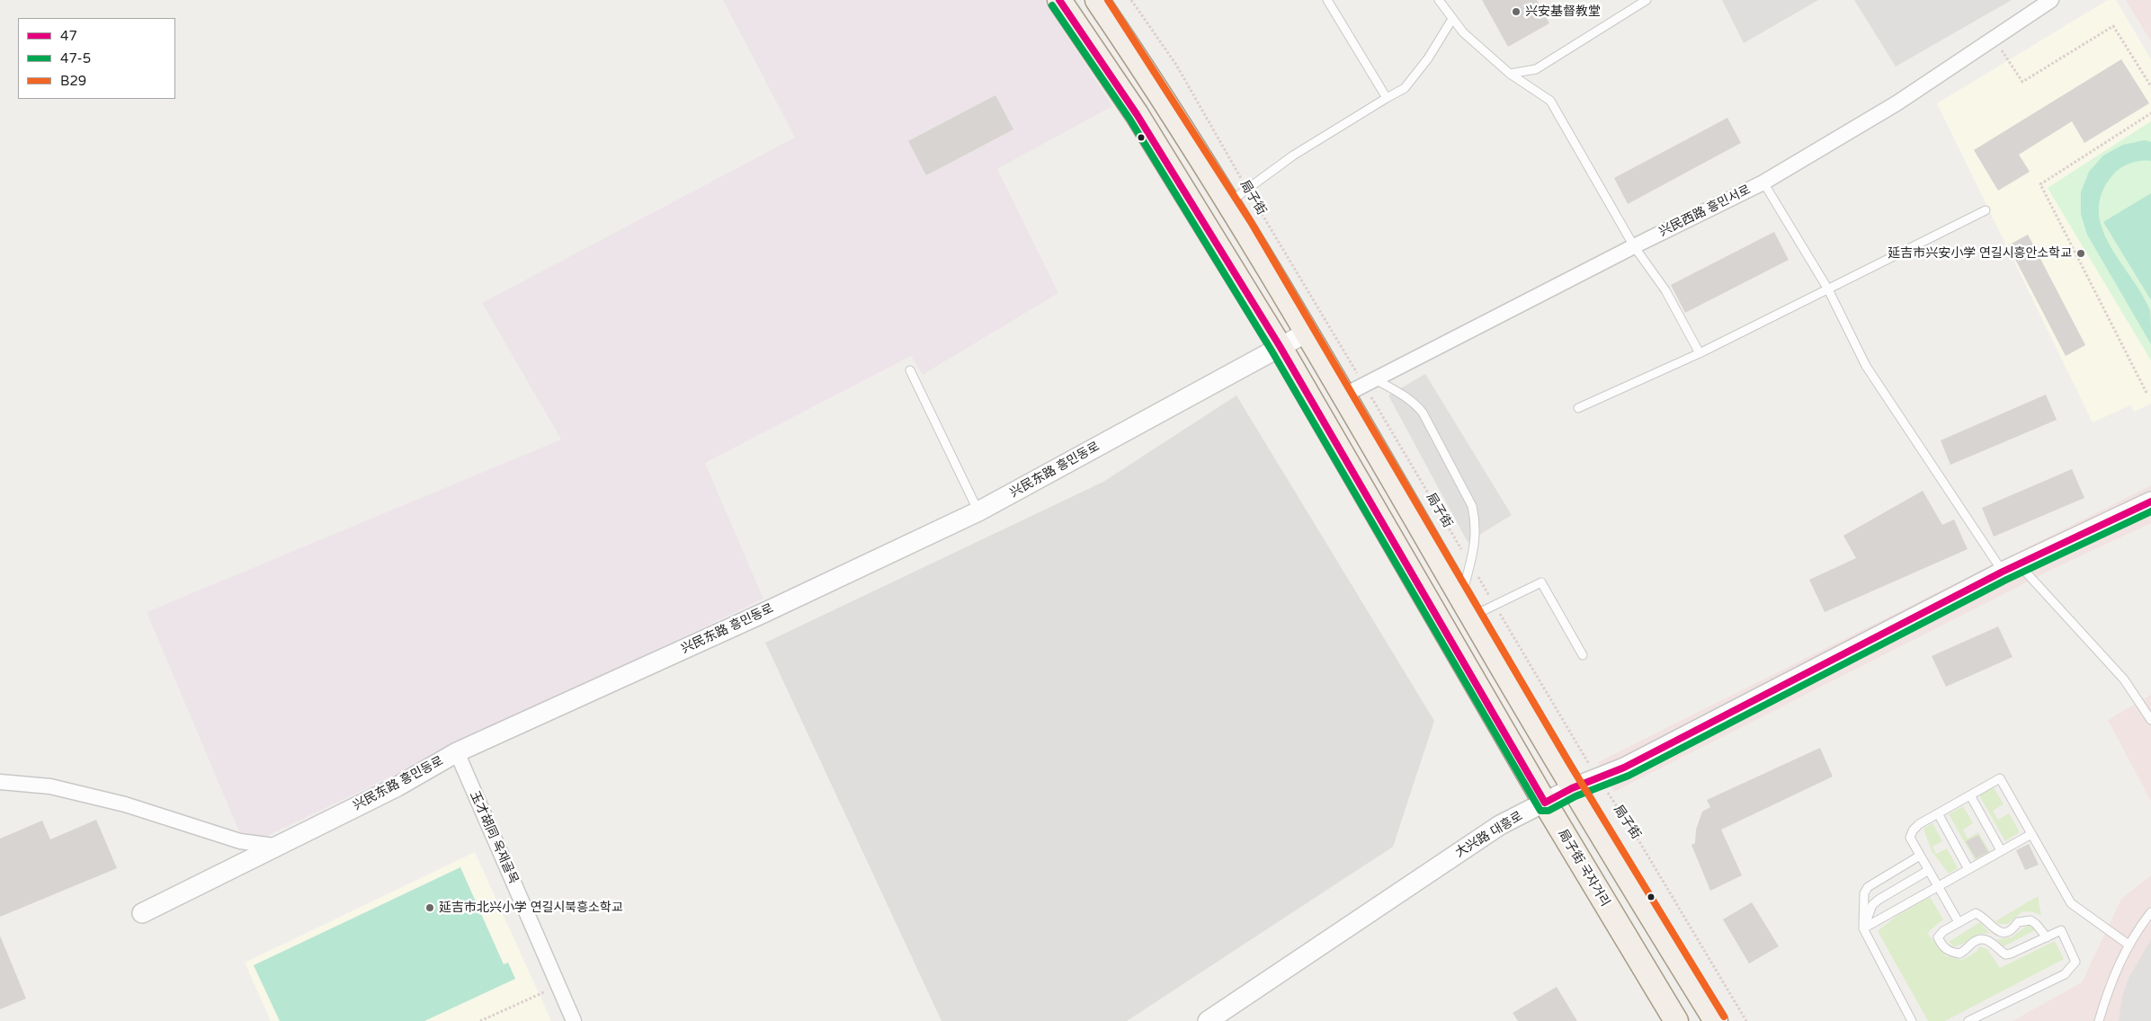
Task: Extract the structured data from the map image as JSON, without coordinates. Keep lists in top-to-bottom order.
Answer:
{
  "streets": {
    "main road": ["局子街 국자거리"],
    "street": [
      "兴民西路 흥민서로",
      "兴民东路 흥민동로",
      "大兴路 대흥로",
      "玉才胡同 옥재골목"
    ],
    "path": ["局子街"]
  },
  "crossings": [
    ["局子街", "兴民西路 흥민서로"],
    ["局子街", "大兴路 대흥로"],
    ["兴民东路 흥민동로", "玉才胡同 옥재골목"],
    ["兴民东路 흥민동로", "局子街 국자거리"],
    ["大兴路 대흥로", "局子街 국자거리"]
  ],
  "places": ["兴安基督教堂", "延吉市兴安小学 연길시흥안소학교", "延吉市北兴小学 연길시북흥소학교"],
  "lines": ["transit line 47", "transit line B29", "transit line 47-5"],
  "legend": ["47", "47-5", "B29"]
}
